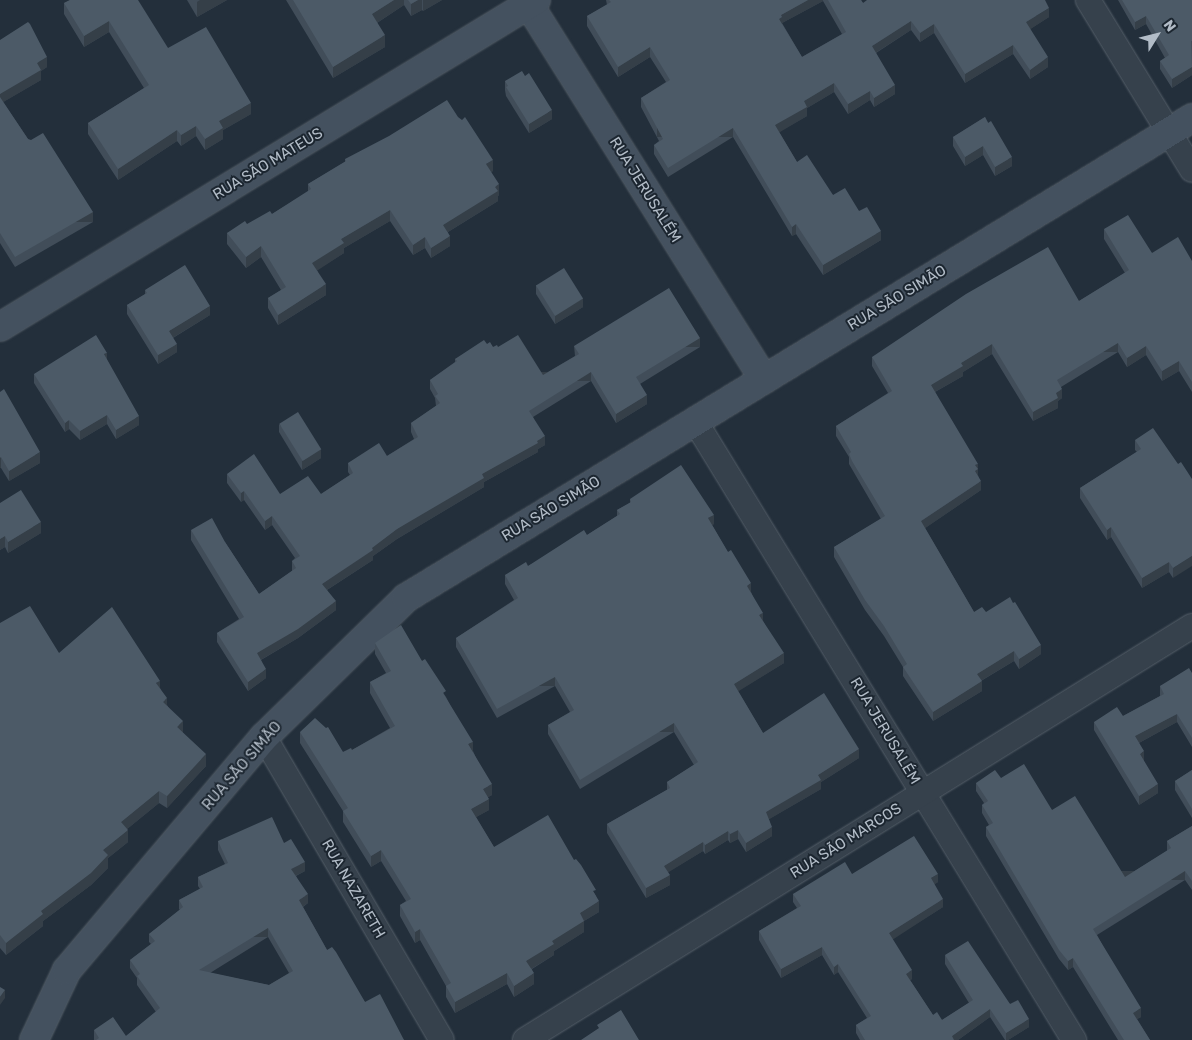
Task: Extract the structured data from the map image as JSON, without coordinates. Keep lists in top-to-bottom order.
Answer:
{
  "streets": {
    "street": [
      "RUA SÃO MATEUS",
      "RUA JERUSALÉM",
      "RUA SÃO SIMÃO",
      "RUA SÃO MARCOS",
      "RUA NAZARETH"
    ]
  },
  "crossings": [
    ["RUA SÃO MATEUS", "RUA JERUSALÉM"],
    ["RUA JERUSALÉM", "RUA SÃO SIMÃO"],
    ["RUA JERUSALÉM", "RUA SÃO MARCOS"],
    ["RUA SÃO SIMÃO", "RUA NAZARETH"]
  ],
  "north": "top right"
}
